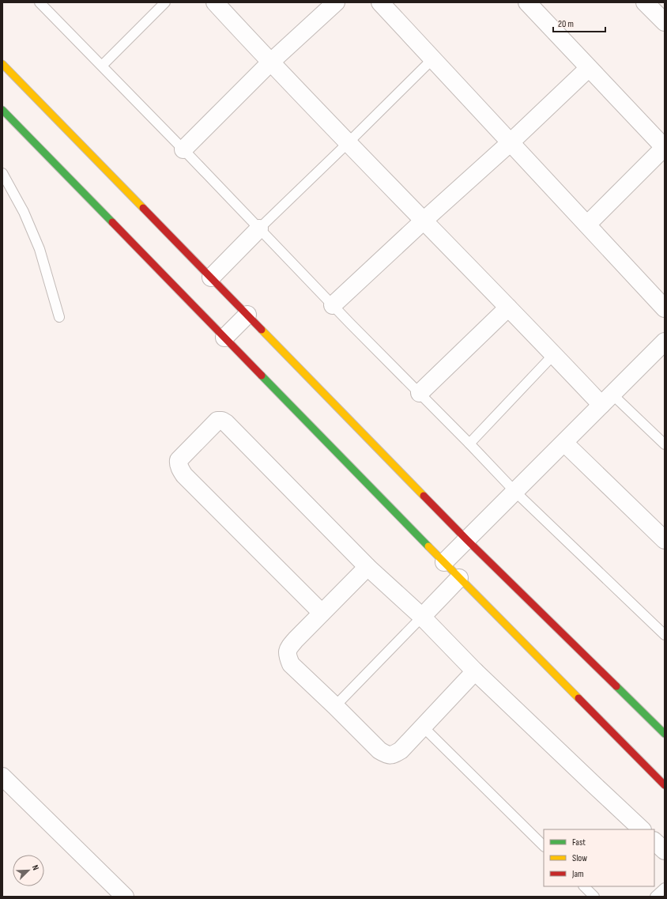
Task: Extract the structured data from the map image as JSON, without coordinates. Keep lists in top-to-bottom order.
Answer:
{
  "legend": ["Fast", "Slow", "Jam"],
  "scale_bar": "20 m",
  "north": "top right"
}
